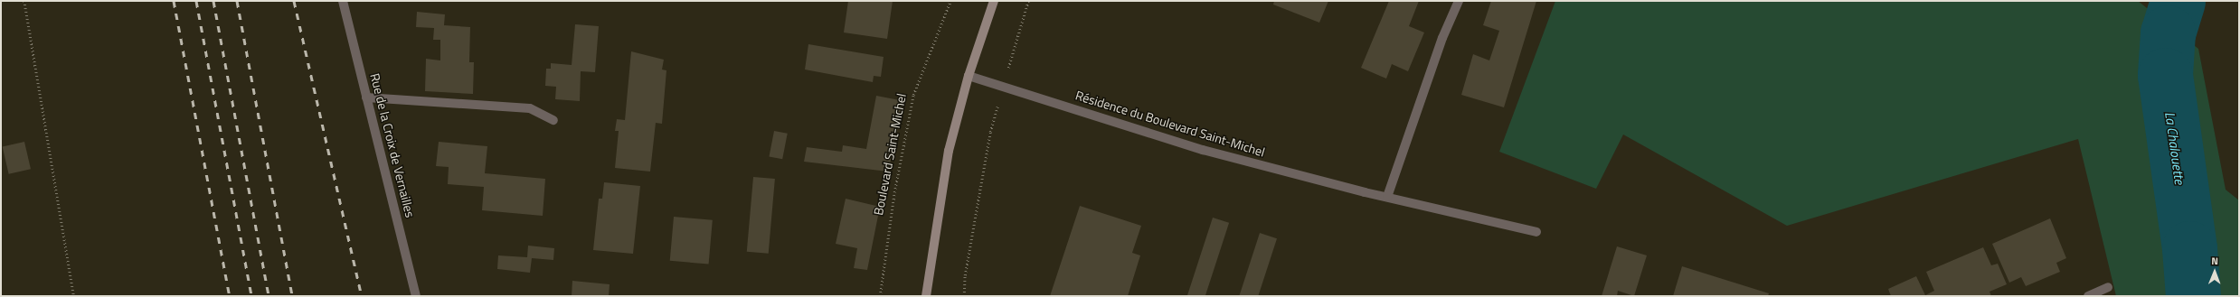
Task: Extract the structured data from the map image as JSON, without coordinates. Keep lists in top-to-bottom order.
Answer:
{
  "streets": {
    "street": ["Résidence du Boulevard Saint-Michel", "Rue de la Croix de Vernailles"],
    "path": ["Boulevard Saint-Michel"]
  },
  "water": ["La Chalouette"],
  "north": "top"
}
